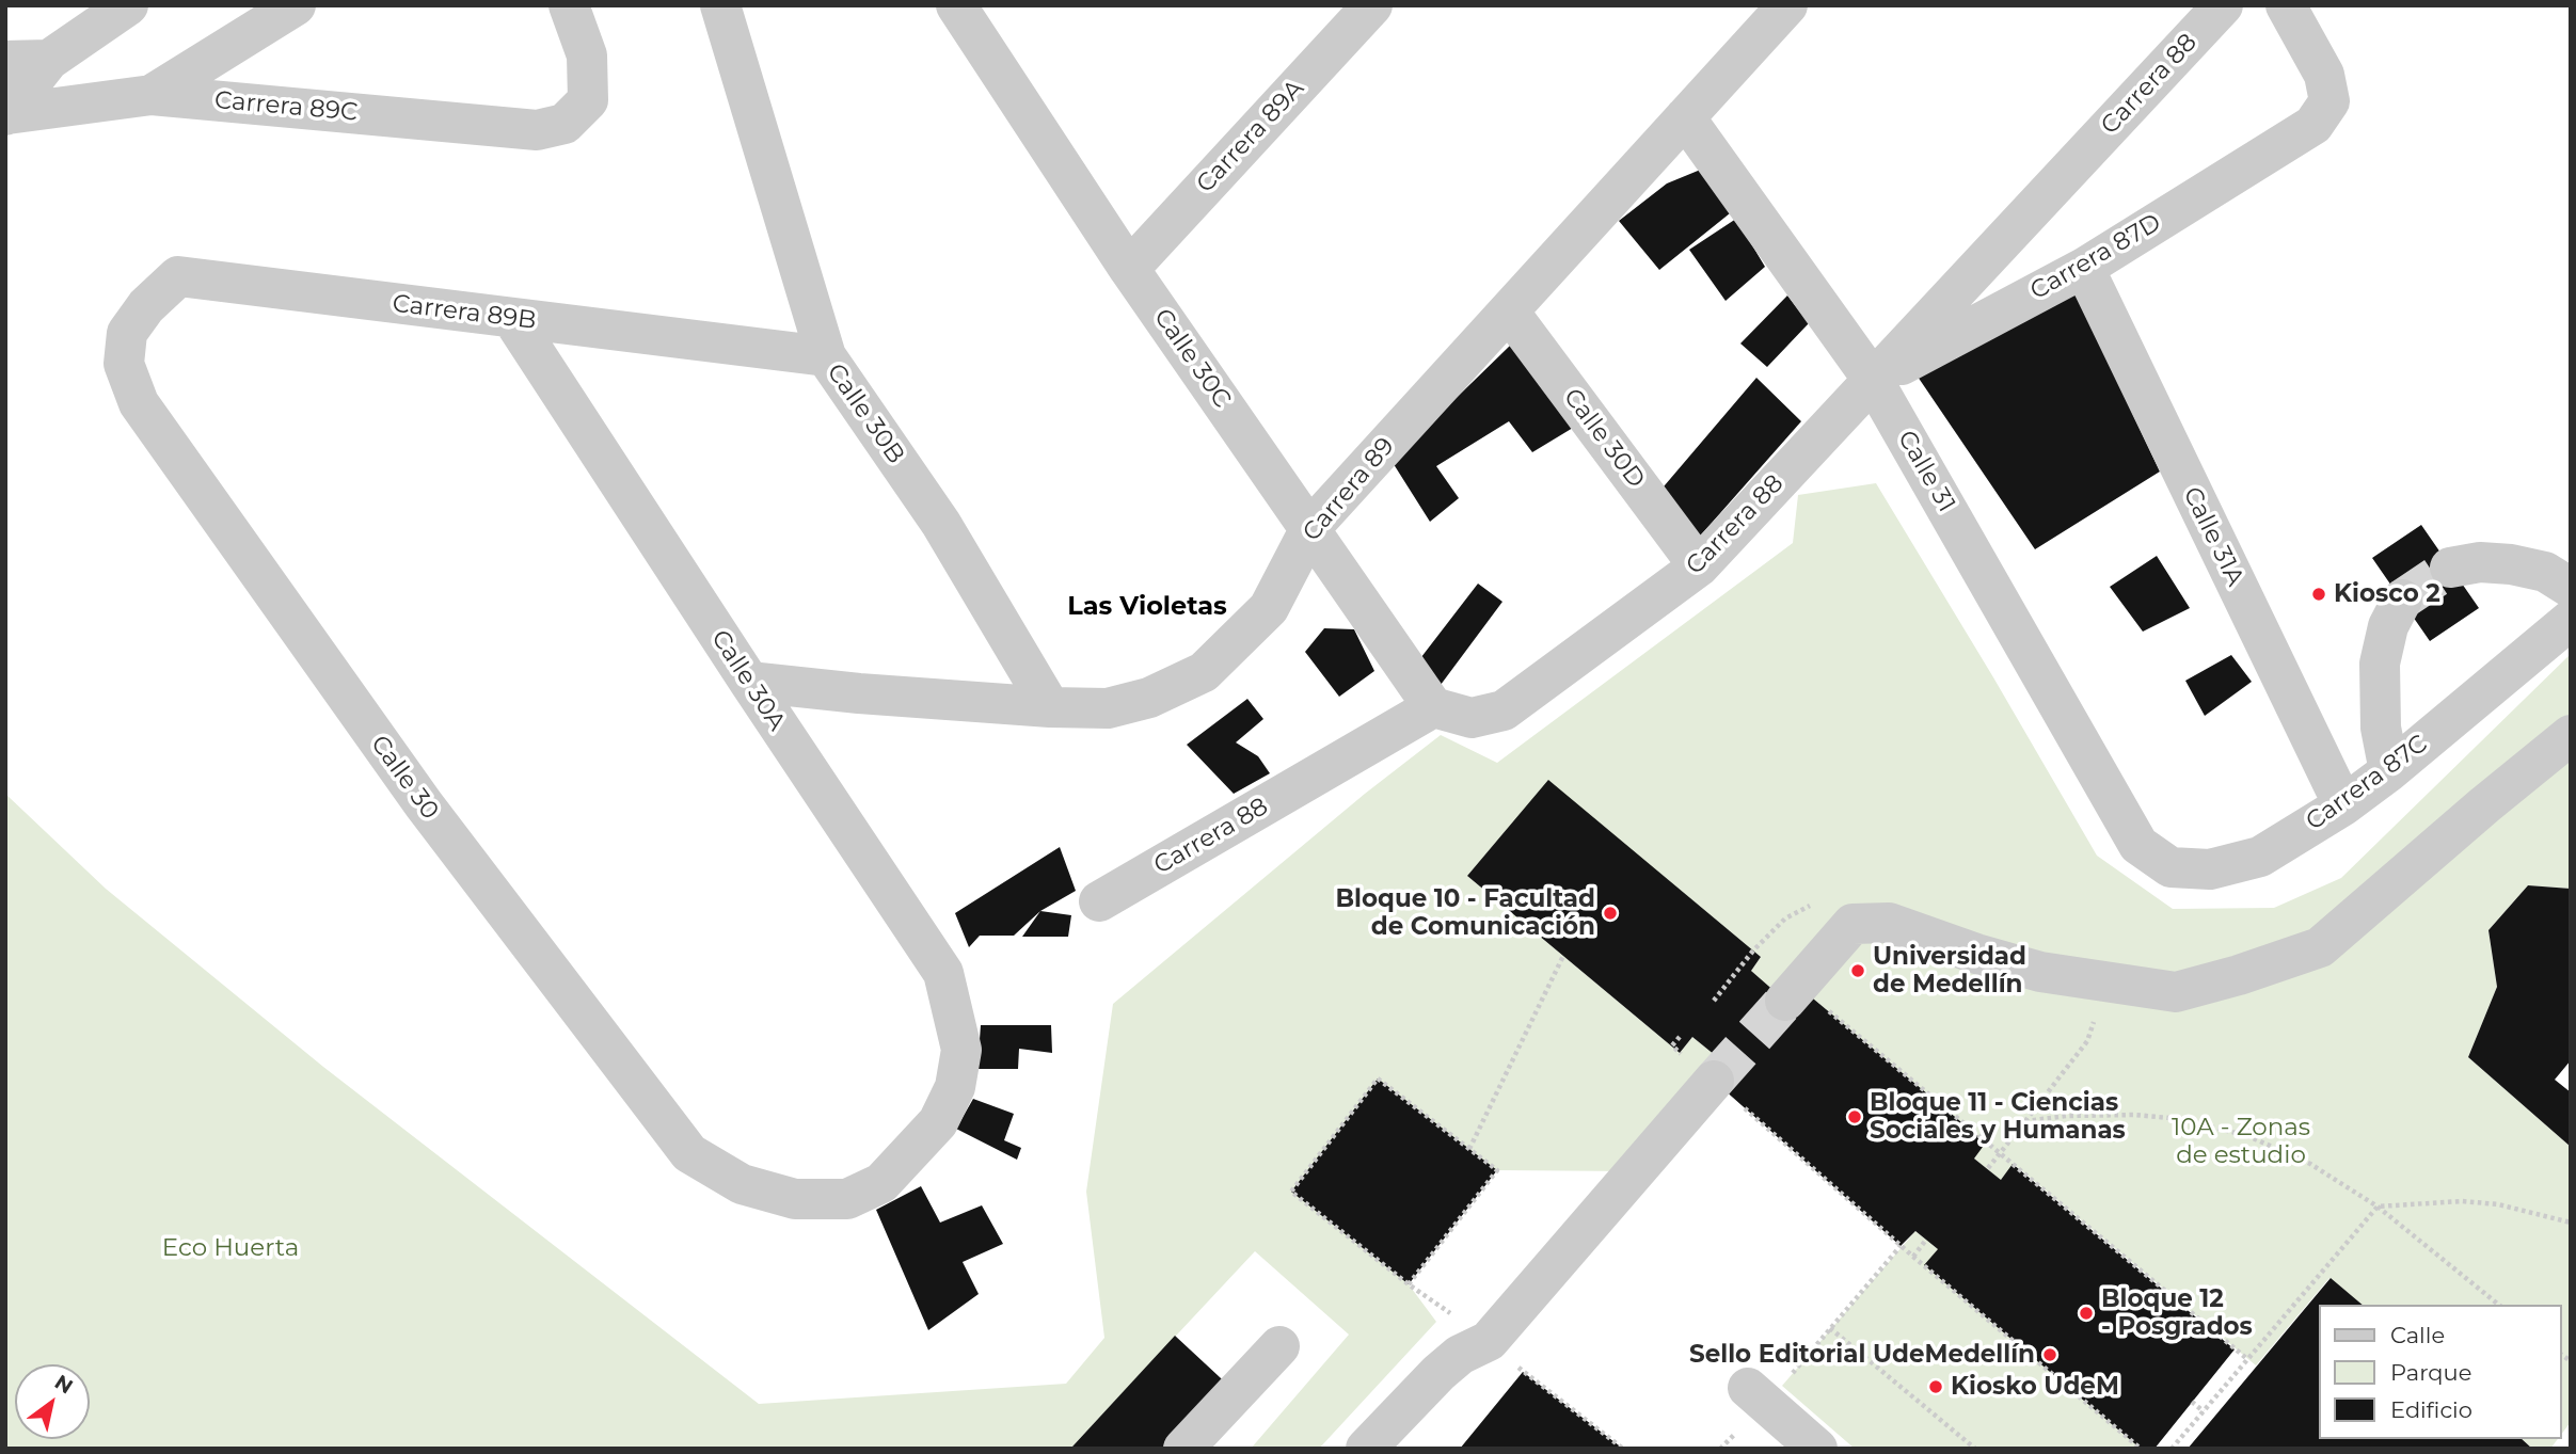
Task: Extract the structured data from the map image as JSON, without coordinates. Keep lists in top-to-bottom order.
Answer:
{
  "streets": {
    "street": [
      "Carrera 88",
      "Carrera 89C",
      "Carrera 89A",
      "Carrera 87D",
      "Carrera 89B",
      "Calle 30C",
      "Calle 30B",
      "Calle 30D",
      "Calle 31",
      "Carrera 89",
      "Calle 31A",
      "Calle 30A",
      "Calle 30",
      "Carrera 87C"
    ]
  },
  "crossings": [
    ["Carrera 88", "Carrera 87D"],
    ["Carrera 88", "Calle 30C"],
    ["Carrera 88", "Calle 30D"],
    ["Carrera 88", "Calle 31"],
    ["Carrera 89A", "Calle 30C"],
    ["Carrera 87D", "Calle 31"],
    ["Carrera 87D", "Calle 31A"],
    ["Carrera 89B", "Calle 30B"],
    ["Carrera 89B", "Calle 30A"],
    ["Carrera 89B", "Calle 30"],
    ["Calle 30C", "Carrera 89"],
    ["Calle 30B", "Carrera 89"],
    ["Calle 30D", "Carrera 89"],
    ["Calle 31", "Carrera 89"],
    ["Calle 31", "Carrera 87C"],
    ["Carrera 89", "Calle 30A"],
    ["Calle 31A", "Carrera 87C"],
    ["Calle 30A", "Calle 30"]
  ],
  "districts": ["Las Violetas"],
  "parks": ["10A - Zonas de estudio", "Eco Huerta"],
  "places": [
    "Kiosco 2",
    "Bloque 10 - Facultad de Comunicación",
    "Universidad de Medellín",
    "Bloque 11 - Ciencias Sociales y Humanas",
    "Bloque 12 - Posgrados",
    "Sello Editorial UdeMedellín",
    "Kiosko UdeM"
  ],
  "legend": ["Calle", "Parque", "Edificio"],
  "north": "top right"
}
